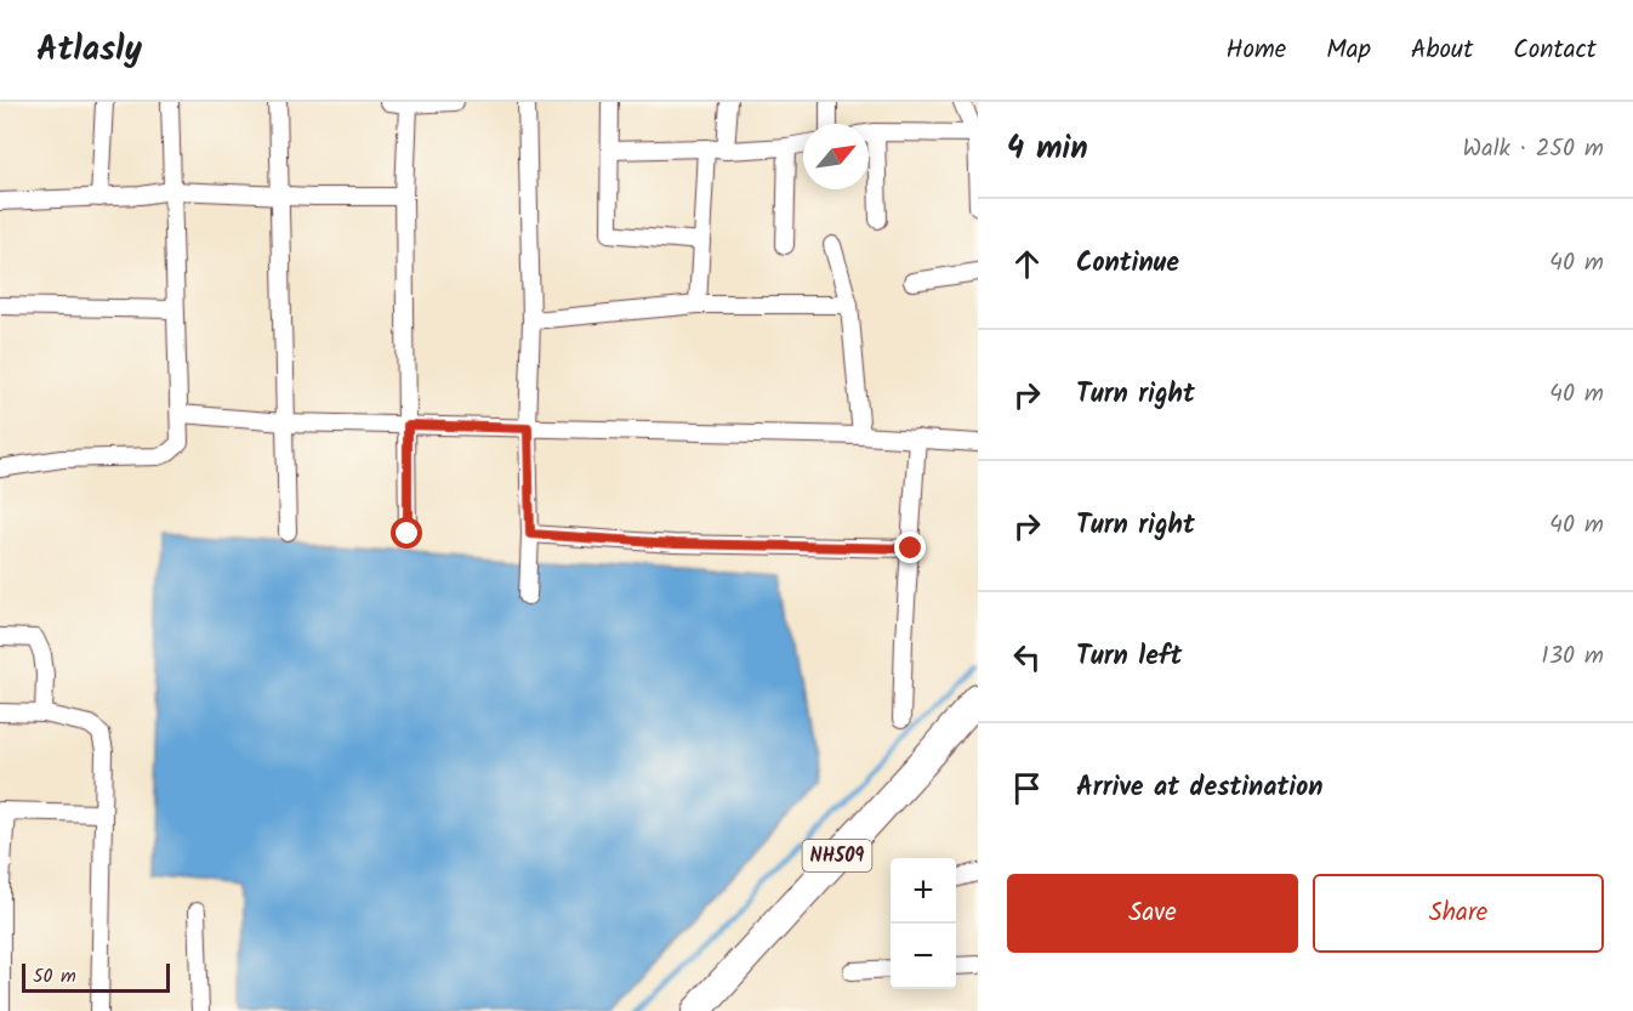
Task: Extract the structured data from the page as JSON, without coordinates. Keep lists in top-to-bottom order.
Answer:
{
  "streets": {
    "highway": ["NH509"]
  },
  "scale_bar": "50 m",
  "north": "top right",
  "page": {
    "header": "Atlasly",
    "nav": [
      "Home",
      "Map",
      "About",
      "Contact"
    ],
    "heading": ["4 min", "Walk · 250 m"],
    "list": [
      ["Continue", "40 m"],
      ["Turn right", "40 m"],
      ["Turn right", "40 m"],
      ["Turn left", "130 m"],
      "Arrive at destination"
    ],
    "buttons": ["Save", "Share"],
    "map_buttons": ["+", "−"],
    "scale": "50 m"
  }
}
